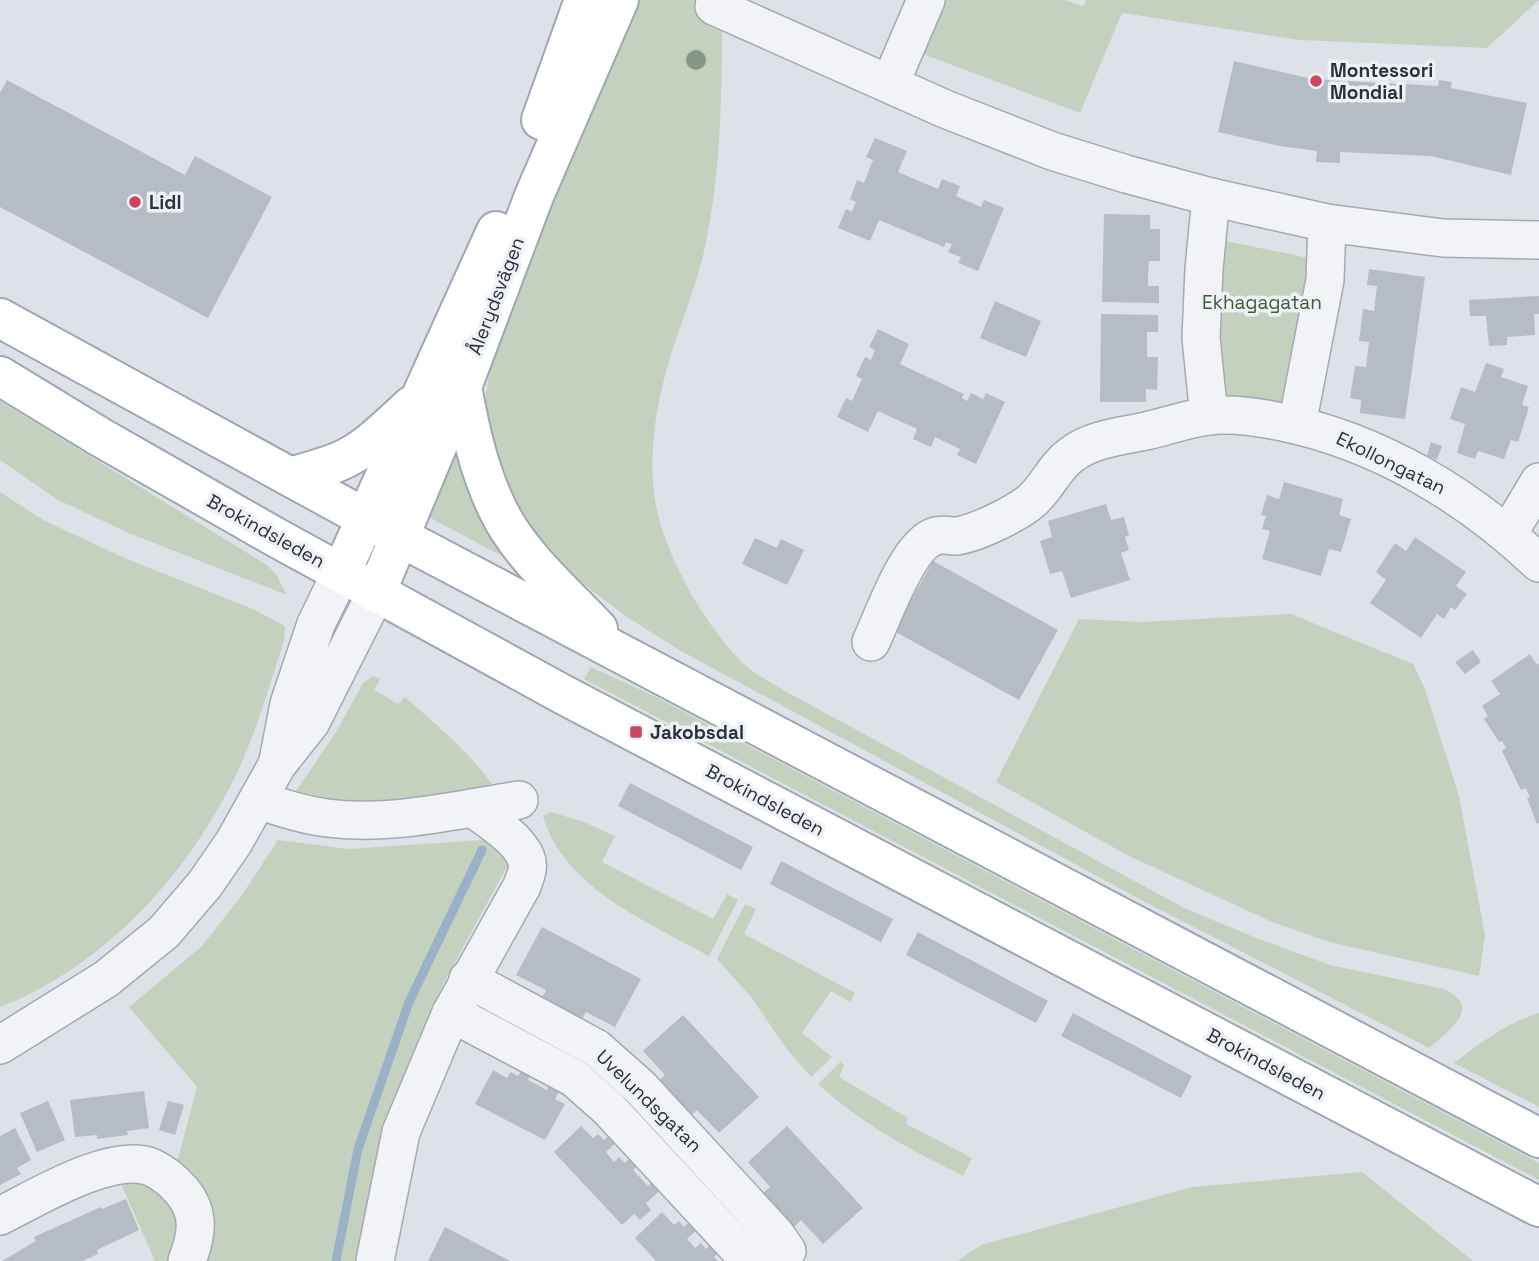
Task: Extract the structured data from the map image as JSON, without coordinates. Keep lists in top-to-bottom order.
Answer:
{
  "streets": {
    "main road": ["Ålerydsvägen", "Brokindsleden"],
    "street": ["Ekollongatan", "Uvelundsgatan"]
  },
  "crossings": [
    ["Ålerydsvägen", "Brokindsleden"]
  ],
  "parks": ["Ekhagagatan"],
  "places": {
    "other": ["Montessori Mondial", "Lidl"],
    "transit": ["Jakobsdal"]
  }
}
